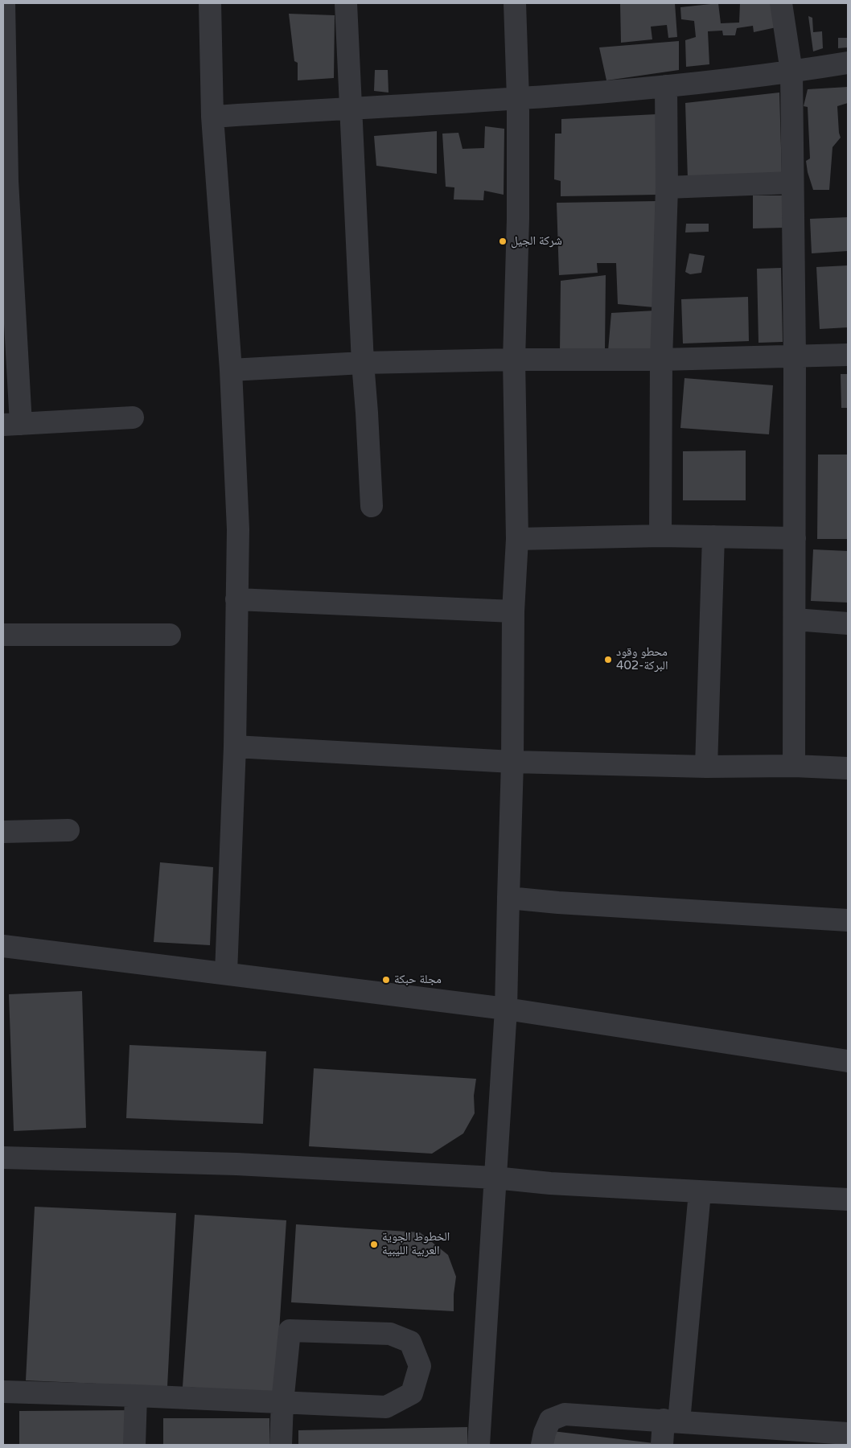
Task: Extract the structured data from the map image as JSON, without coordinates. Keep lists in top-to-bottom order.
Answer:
{
  "places": [
    "شركة الجيل",
    "محطو وقود 402-البركة",
    "مجلة حبكة",
    "الخطوط الجوية العربية الليبية"
  ]
}
